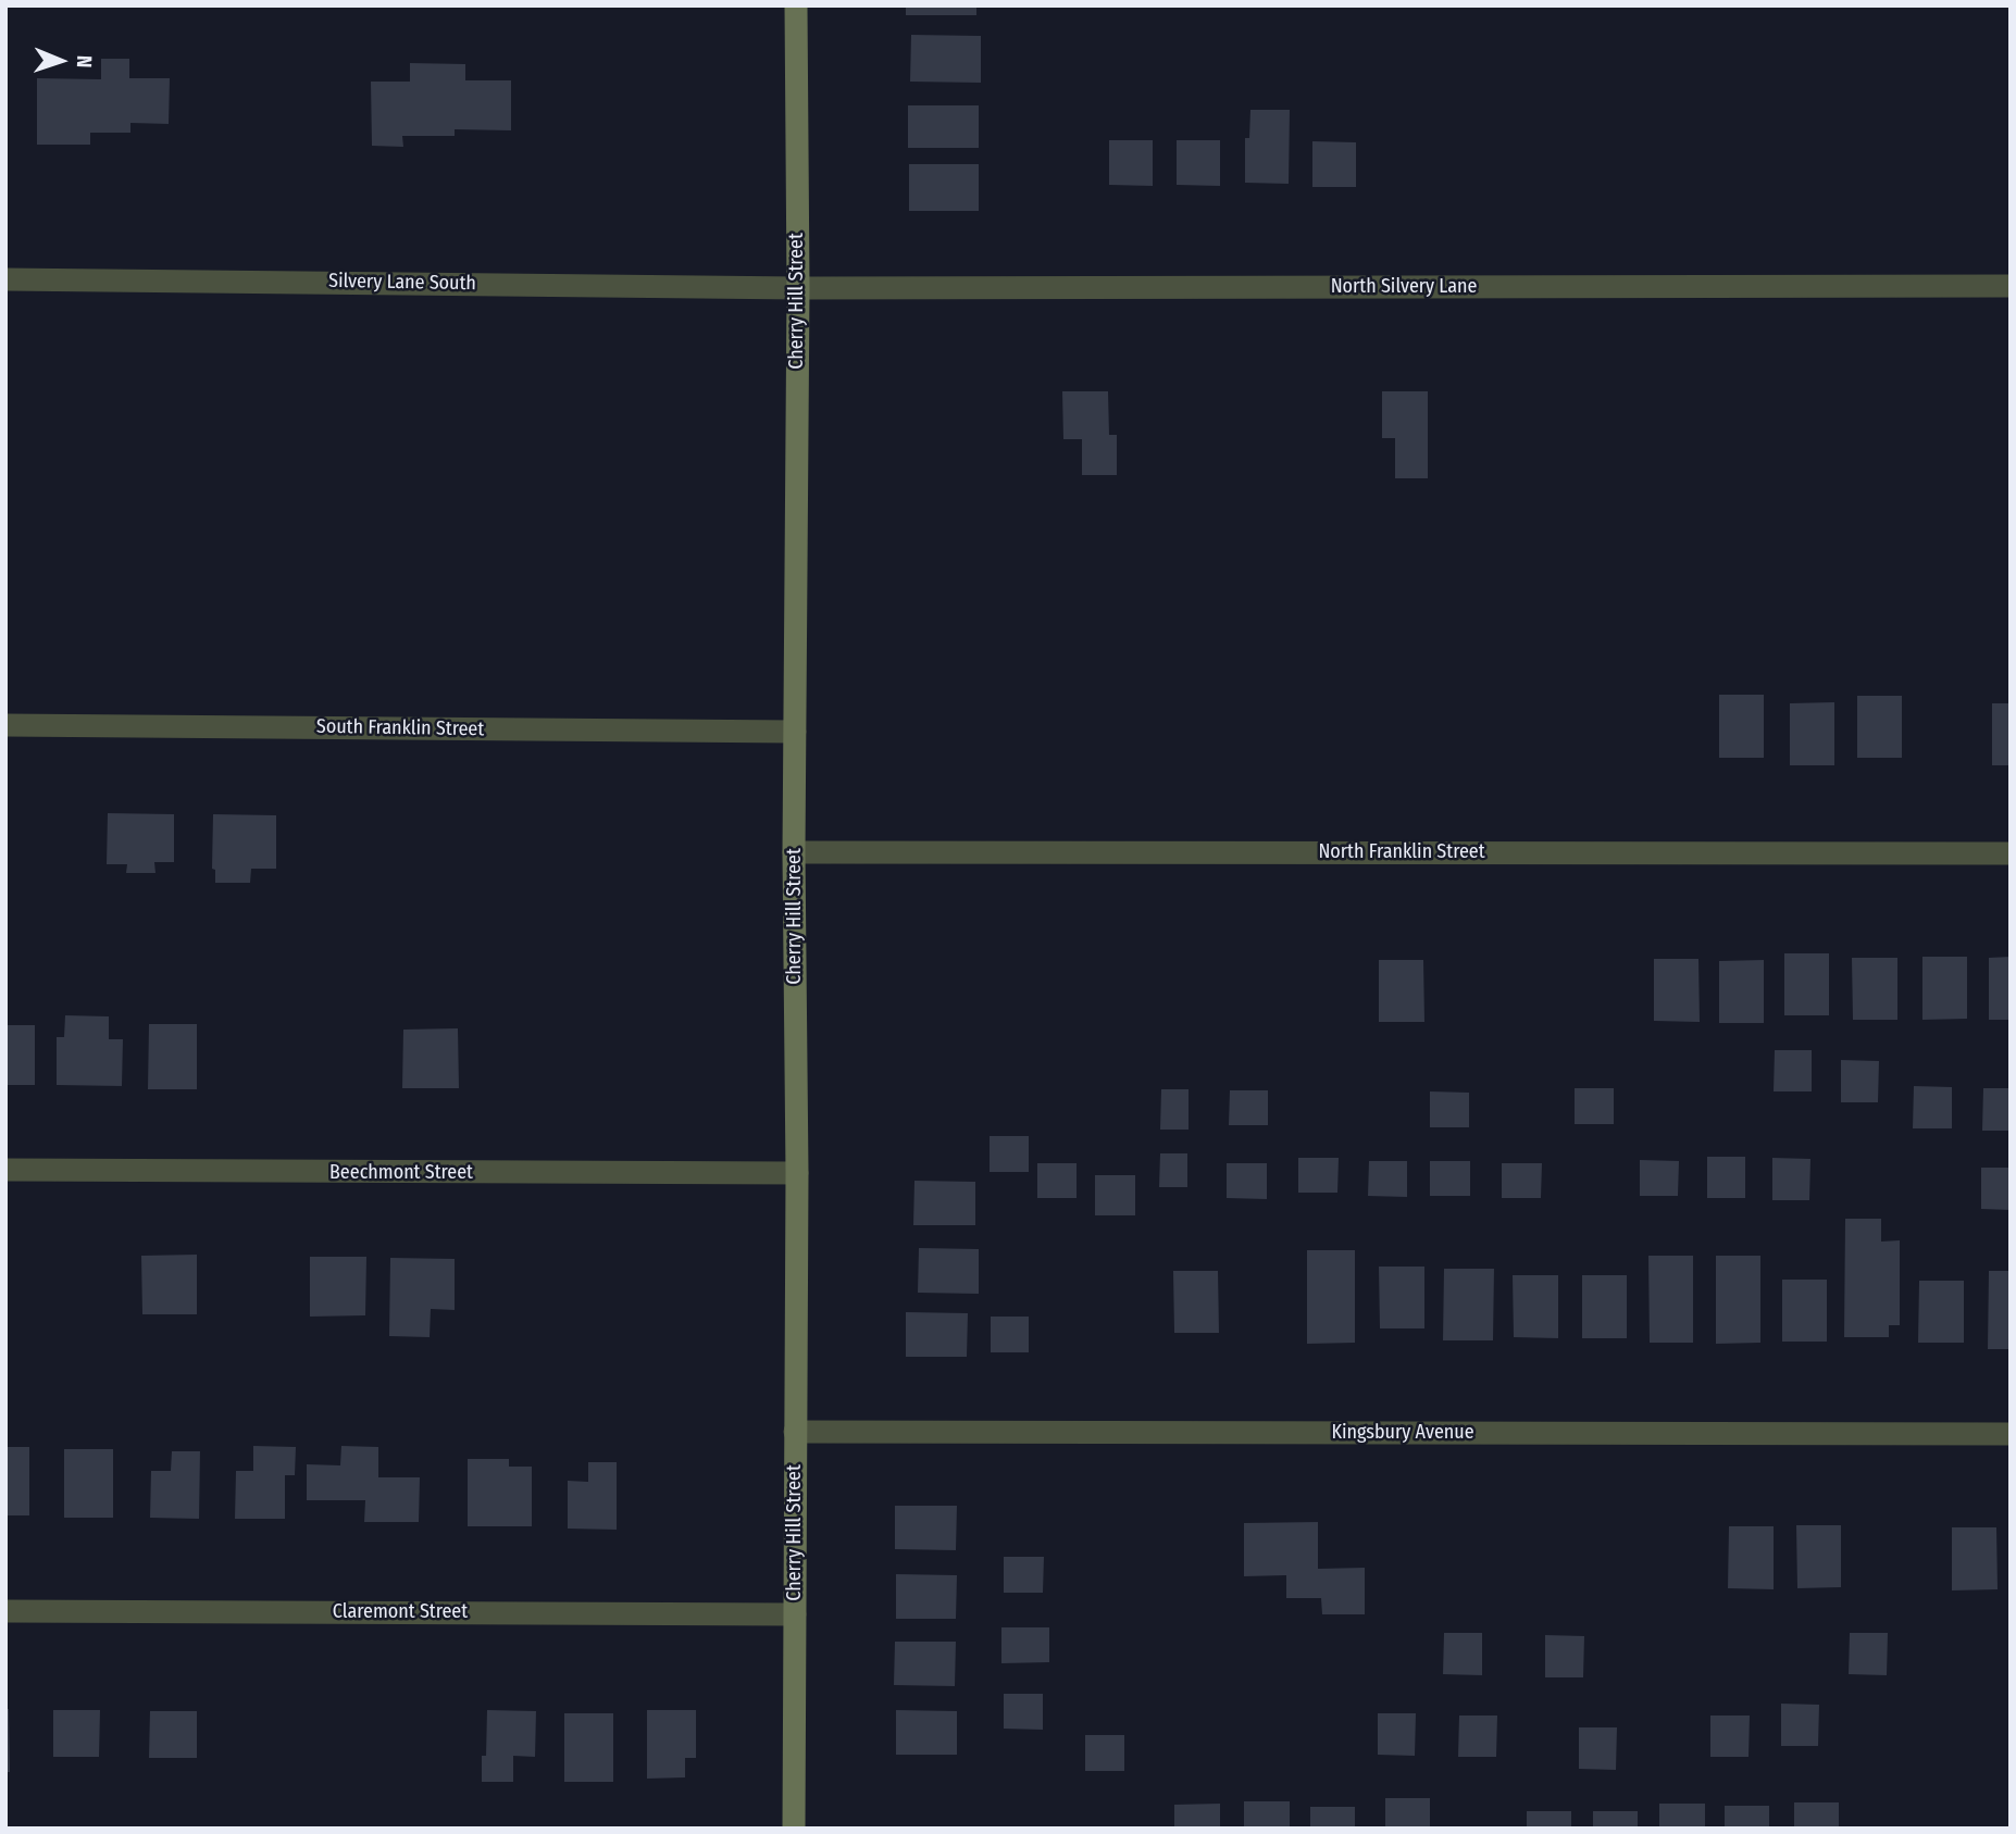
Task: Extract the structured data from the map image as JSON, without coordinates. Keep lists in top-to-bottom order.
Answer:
{
  "streets": {
    "main road": ["Cherry Hill Street"],
    "street": [
      "Silvery Lane South",
      "North Silvery Lane",
      "South Franklin Street",
      "North Franklin Street",
      "Beechmont Street",
      "Kingsbury Avenue",
      "Claremont Street"
    ]
  },
  "crossings": [
    ["Silvery Lane South", "North Silvery Lane"],
    ["Silvery Lane South", "Cherry Hill Street"],
    ["North Silvery Lane", "Cherry Hill Street"],
    ["Cherry Hill Street", "South Franklin Street"],
    ["Cherry Hill Street", "North Franklin Street"],
    ["Cherry Hill Street", "Beechmont Street"],
    ["Cherry Hill Street", "Kingsbury Avenue"],
    ["Cherry Hill Street", "Claremont Street"]
  ],
  "north": "right"
}
